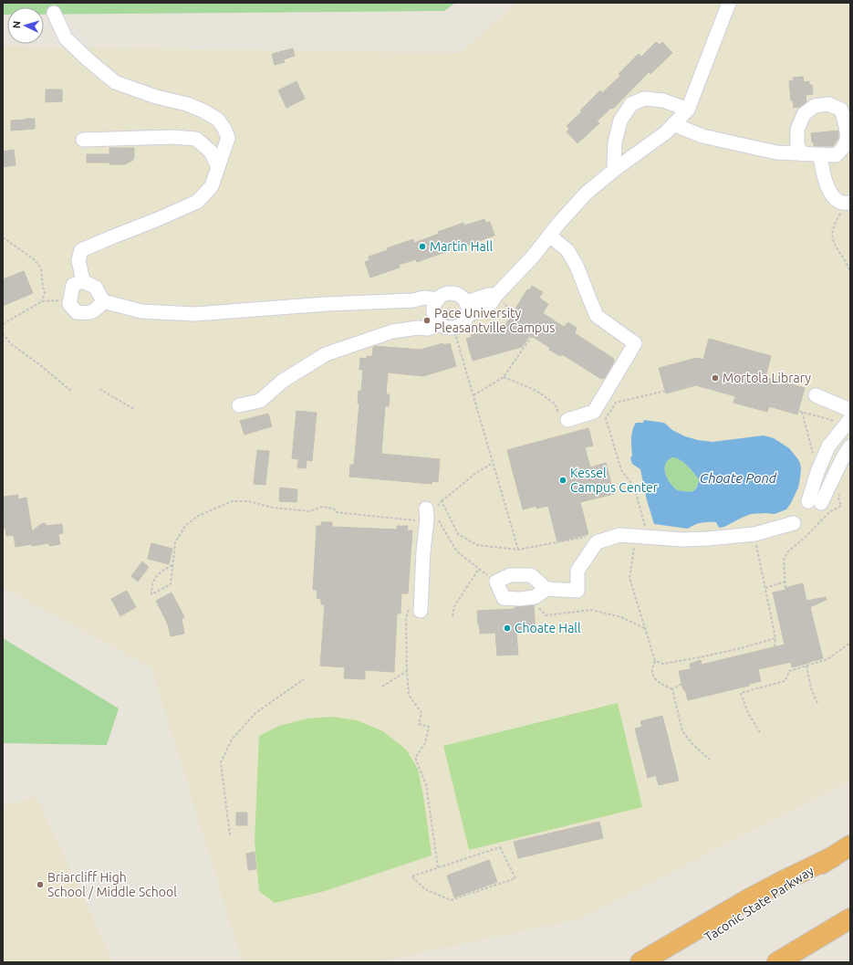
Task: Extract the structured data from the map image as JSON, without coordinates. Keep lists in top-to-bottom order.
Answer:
{
  "streets": {
    "highway": ["Taconic State Parkway"]
  },
  "water": ["Choate Pond"],
  "places": [
    "Martin Hall",
    "Pace University Pleasantville Campus",
    "Mortola Library",
    "Kessel Campus Center",
    "Choate Hall",
    "Briarcliff High School / Middle School"
  ],
  "north": "left"
}
